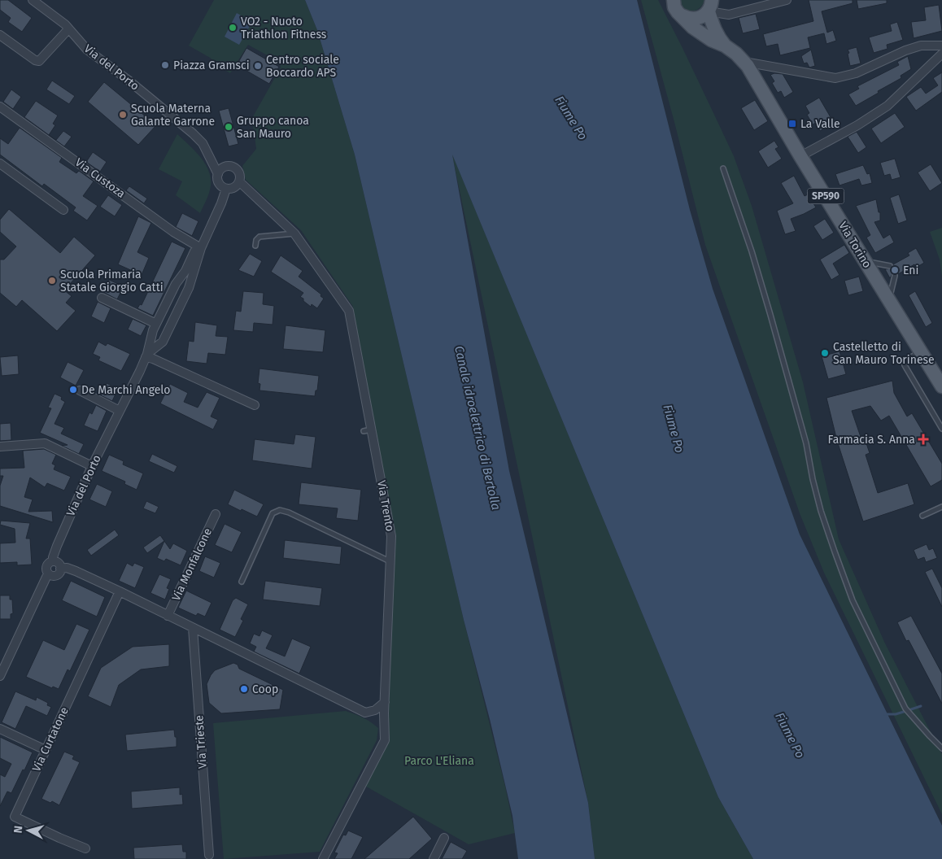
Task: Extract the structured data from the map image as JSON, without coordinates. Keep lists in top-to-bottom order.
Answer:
{
  "streets": {
    "main road": ["SP590", "Via Torino"],
    "street": [
      "Via del Porto",
      "Via Custoza",
      "Via Trento",
      "Via Monfalcone",
      "Via Curtatone",
      "Via Trieste"
    ]
  },
  "crossings": [
    ["Via del Porto", "Via Custoza"],
    ["Via del Porto", "Via Trento"]
  ],
  "water": ["Fiume Po", "Canale idroelettrico di Bertolla"],
  "parks": ["Parco L'Eliana"],
  "places": {
    "other": [
      "VO2 - Nuoto Triathlon Fitness",
      "Piazza Gramsci",
      "Centro sociale Boccardo APS",
      "Scuola Materna Galante Garrone",
      "Gruppo canoa San Mauro",
      "Eni",
      "Scuola Primaria Statale Giorgio Catti",
      "Castelletto di San Mauro Torinese",
      "De Marchi Angelo",
      "Coop"
    ],
    "transit": ["La Valle"],
    "health": ["Farmacia S. Anna"]
  },
  "north": "left"
}
